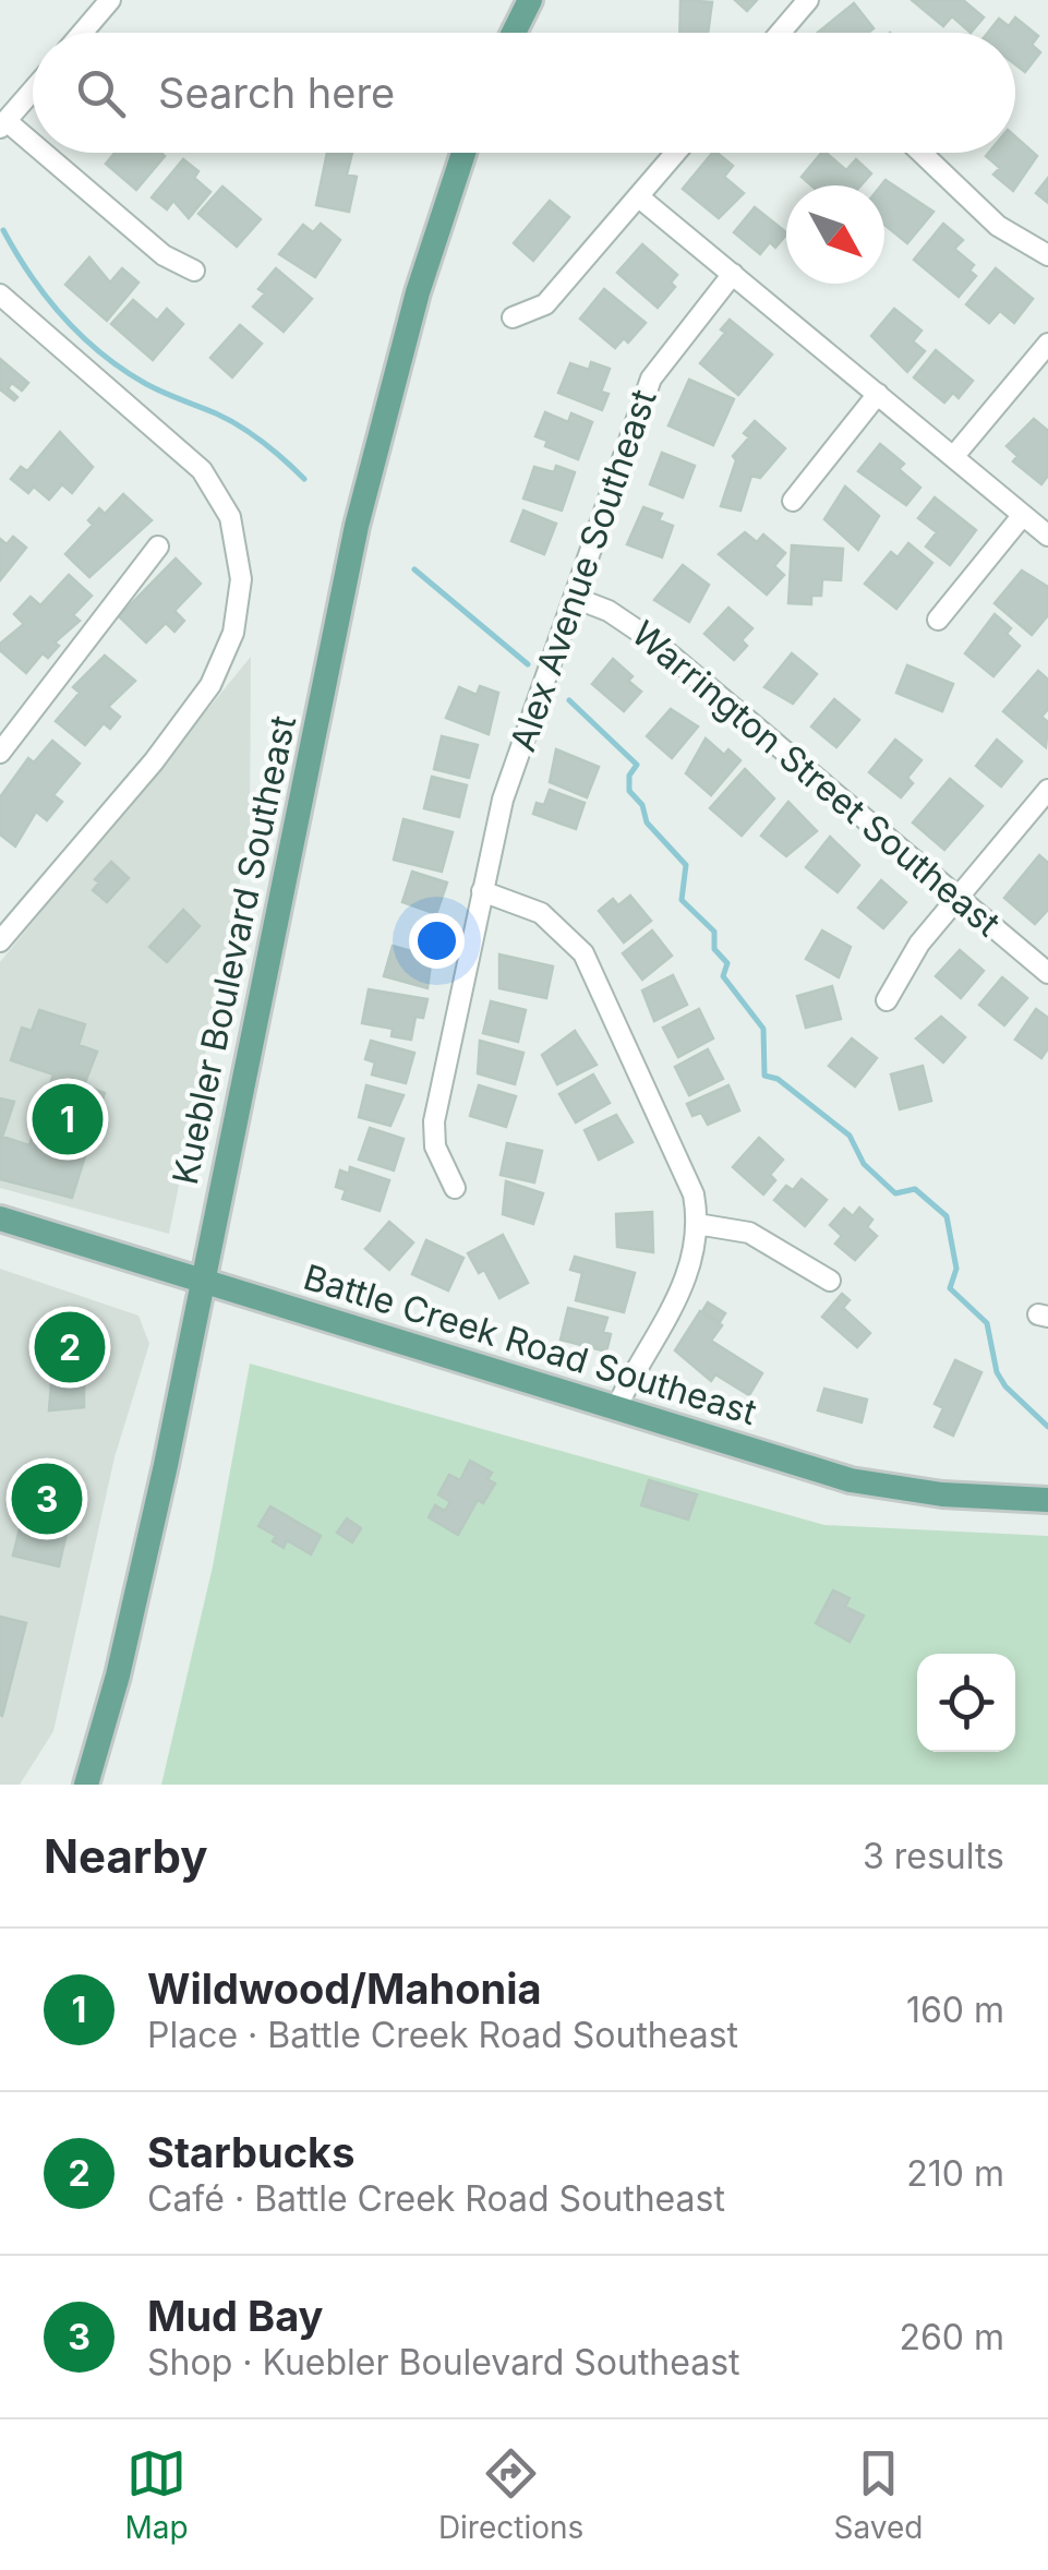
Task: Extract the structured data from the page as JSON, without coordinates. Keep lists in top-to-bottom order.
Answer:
{
  "streets": {
    "main road": ["Kuebler Boulevard Southeast", "Battle Creek Road Southeast"],
    "street": ["Alex Avenue Southeast", "Warrington Street Southeast"]
  },
  "crossings": [
    ["Alex Avenue Southeast", "Warrington Street Southeast"],
    ["Kuebler Boulevard Southeast", "Battle Creek Road Southeast"]
  ],
  "north": "bottom right",
  "page": {
    "search": "Search here",
    "pins": ["1", "2", "3"],
    "heading": ["Nearby", "3 results"],
    "list": [
      {
        "mark": "1",
        "name": "Wildwood/Mahonia",
        "note": "Place · Battle Creek Road Southeast",
        "value": "160 m"
      },
      {
        "mark": "2",
        "name": "Starbucks",
        "note": "Café · Battle Creek Road Southeast",
        "value": "210 m"
      },
      {
        "mark": "3",
        "name": "Mud Bay",
        "note": "Shop · Kuebler Boulevard Southeast",
        "value": "260 m"
      }
    ],
    "nav": ["Map", "Directions", "Saved"]
  }
}
